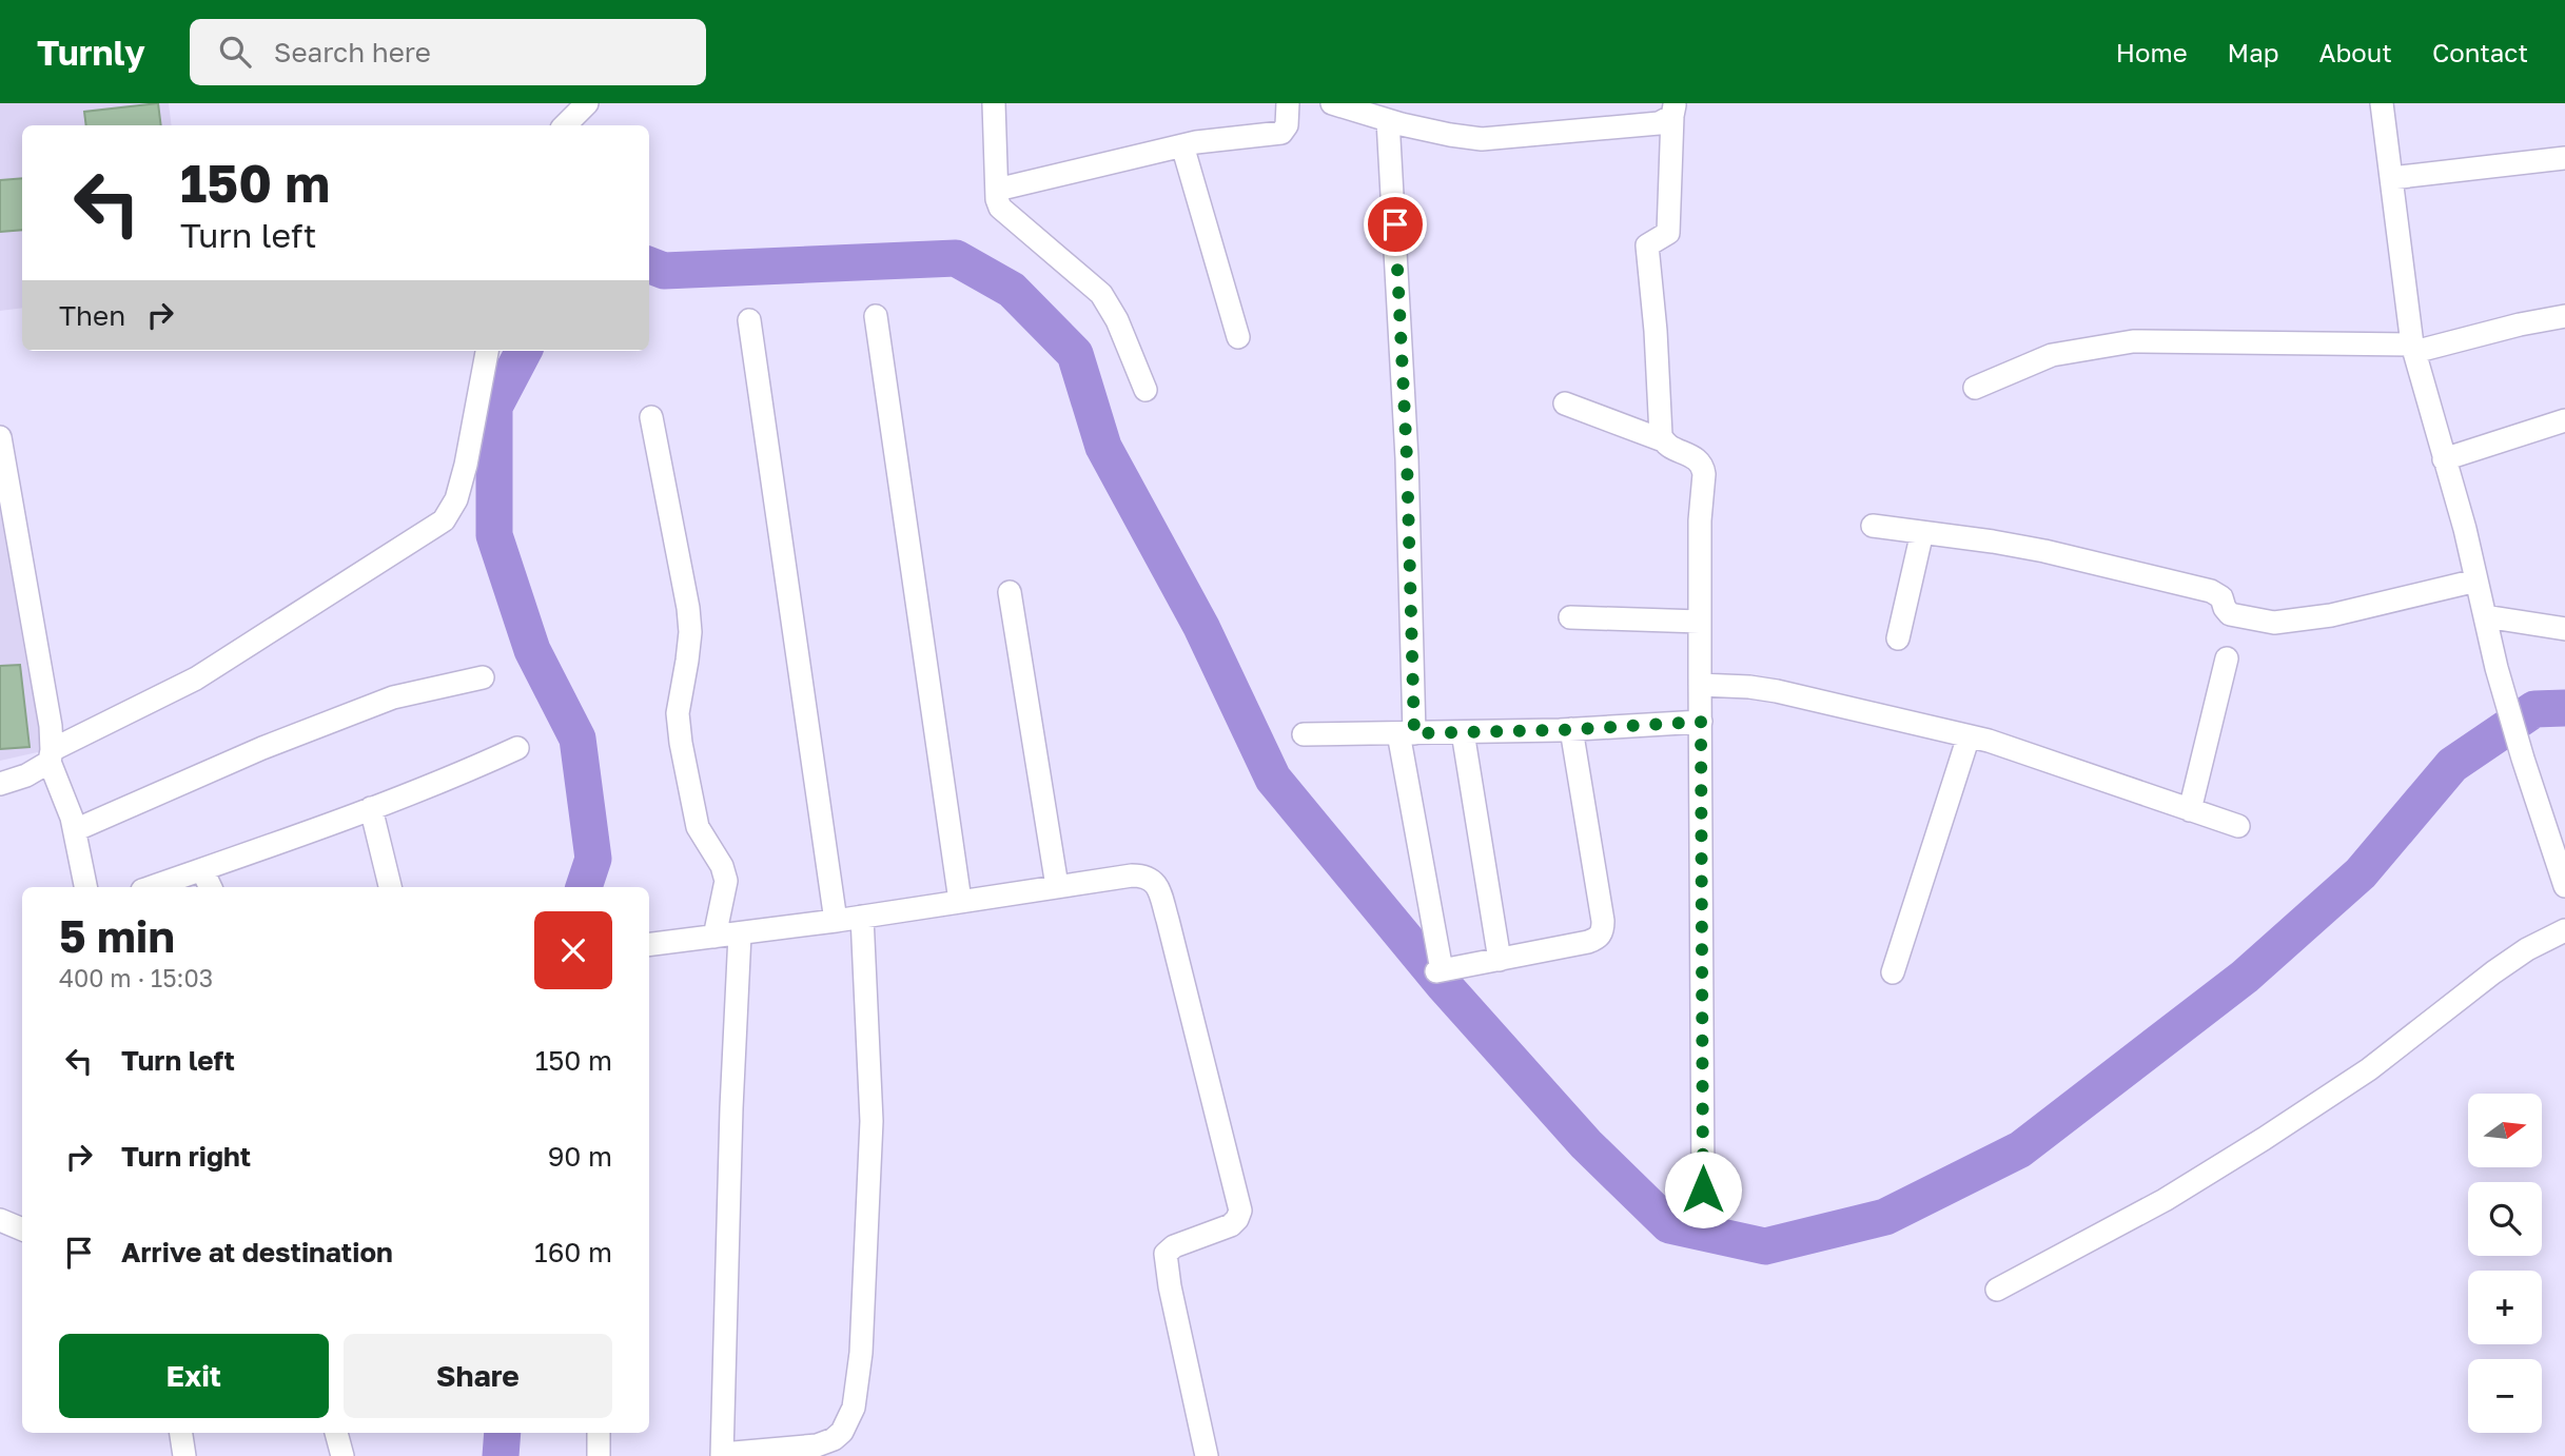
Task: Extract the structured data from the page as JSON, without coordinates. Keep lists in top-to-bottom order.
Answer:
{
  "north": "right",
  "page": {
    "header": "Turnly",
    "search": "Search here",
    "nav": [
      "Home",
      "Map",
      "About",
      "Contact"
    ],
    "turn": ["150 m", "Turn left"],
    "then": "Then",
    "heading": ["5 min", "400 m · 15:03"],
    "list": [
      {
        "name": "Turn left",
        "value": "150 m"
      },
      {
        "name": "Turn right",
        "value": "90 m"
      },
      {
        "name": "Arrive at destination",
        "value": "160 m"
      }
    ],
    "map_buttons": ["+", "−"],
    "buttons": ["Exit", "Share"]
  }
}
